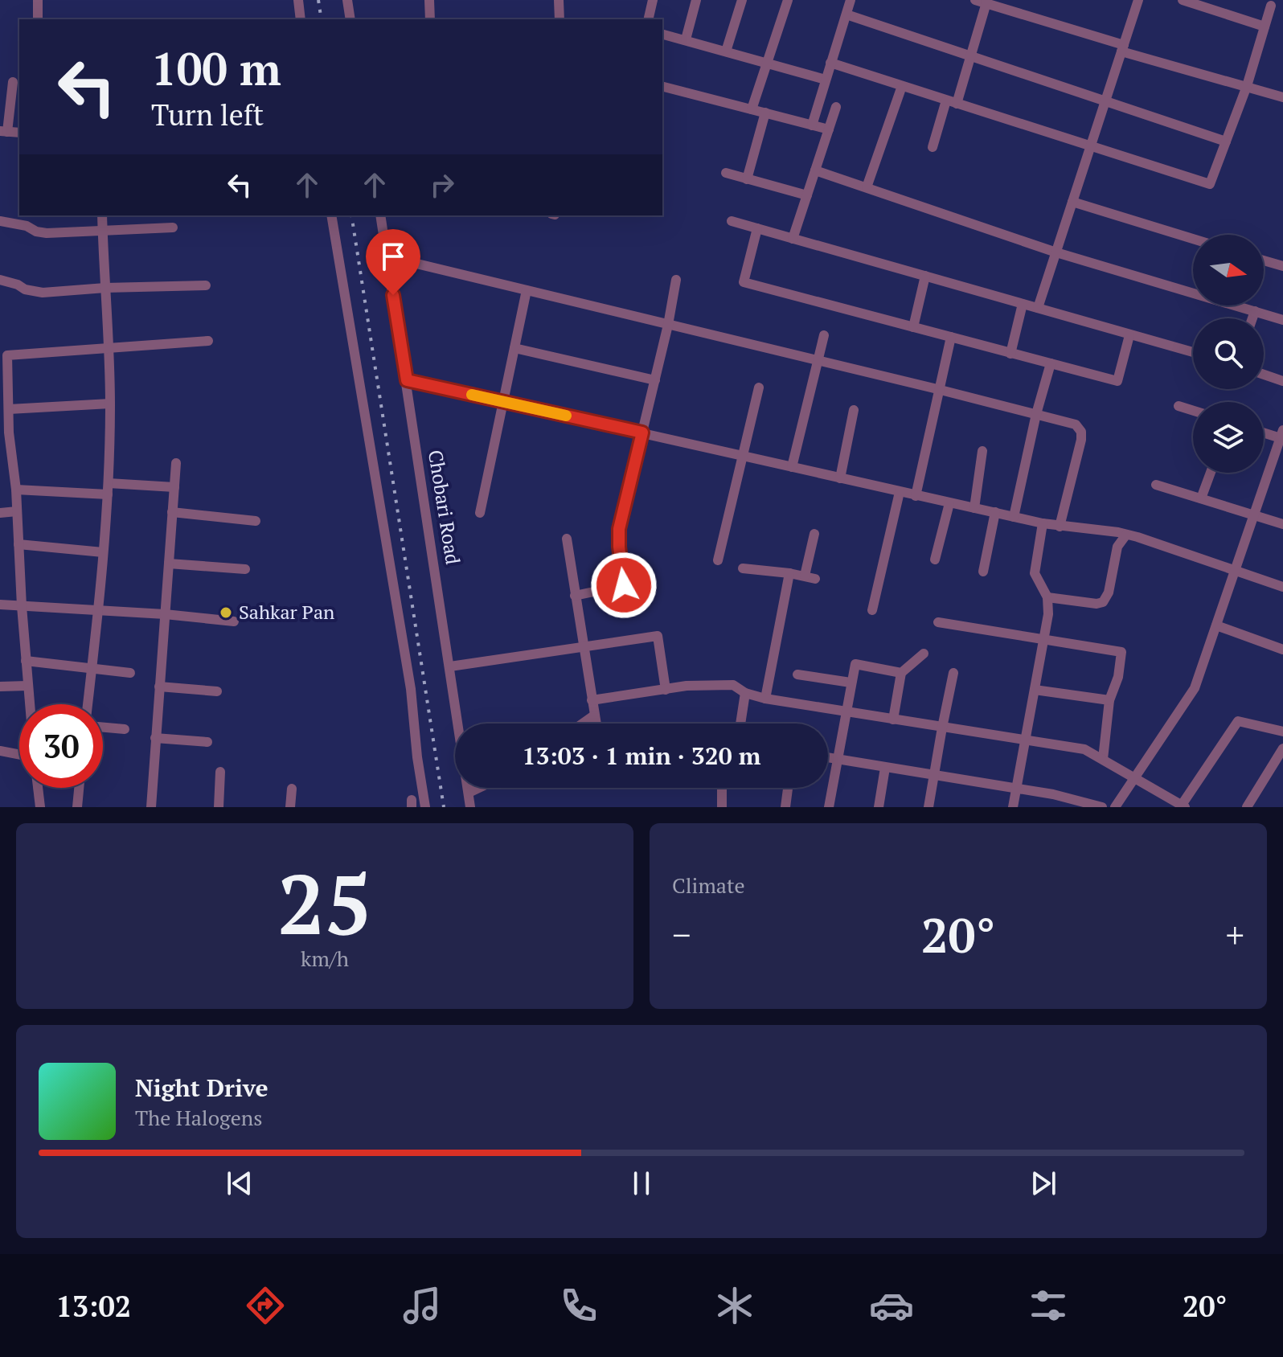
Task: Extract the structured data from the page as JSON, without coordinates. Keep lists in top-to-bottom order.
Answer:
{
  "streets": {
    "street": ["Chobari Road"]
  },
  "places": ["Sahkar Pan"],
  "north": "right",
  "page": {
    "turn": ["100 m", "Turn left"],
    "limit": "30",
    "trip": "13:03 · 1 min · 320 m",
    "tile": [
      ["25", "km/h"],
      "Climate"
    ],
    "heat": ["−", "20°", "+"],
    "song": ["Night Drive", "The Halogens"],
    "tabs": ["13:02", "20°"]
  }
}
